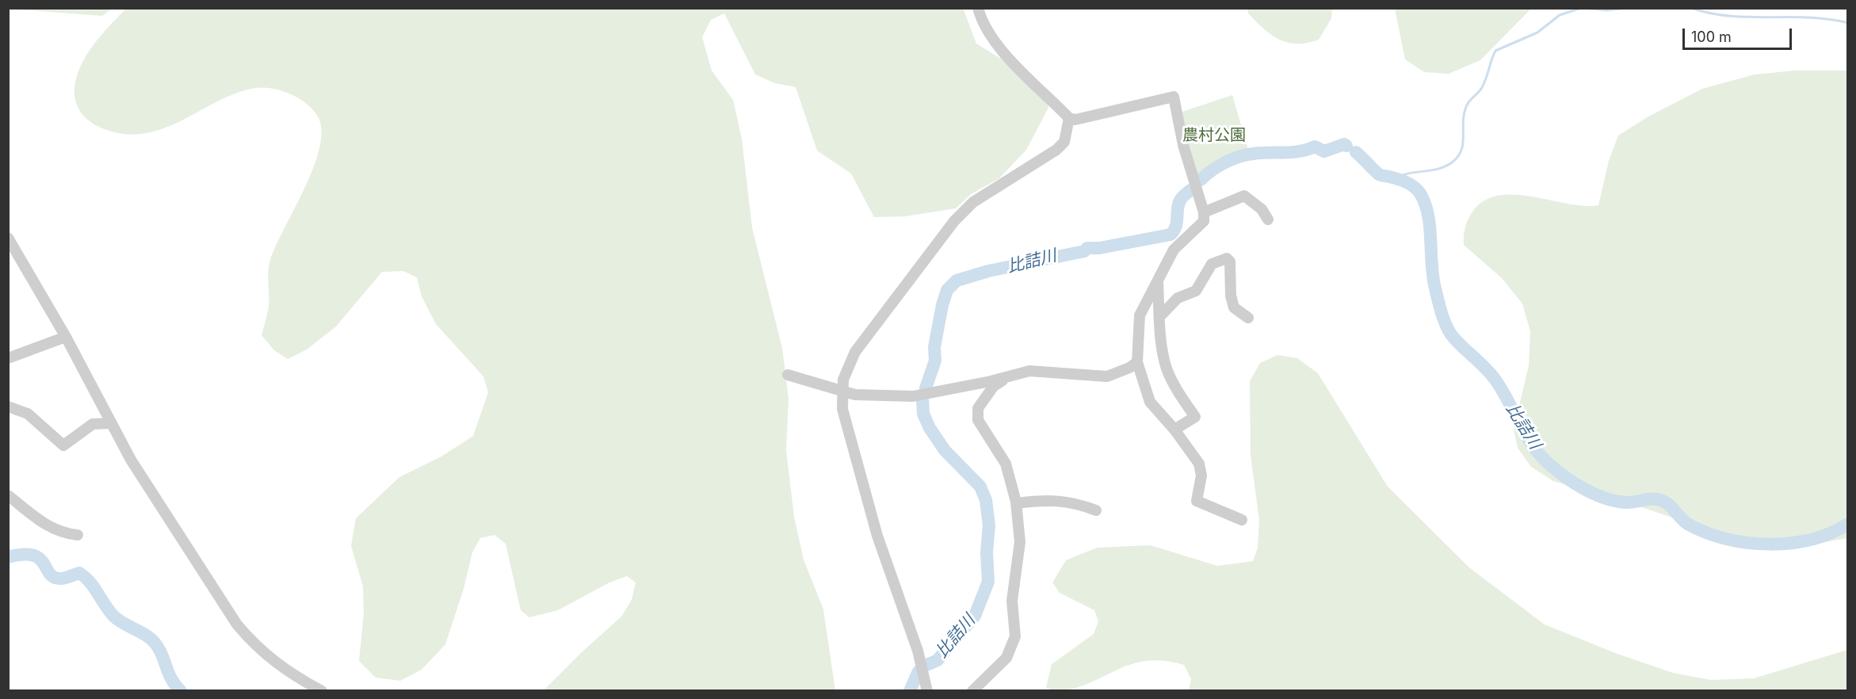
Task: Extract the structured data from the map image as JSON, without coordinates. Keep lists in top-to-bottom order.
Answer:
{
  "water": ["比詰川"],
  "parks": ["農村公園"],
  "scale_bar": "100 m"
}
